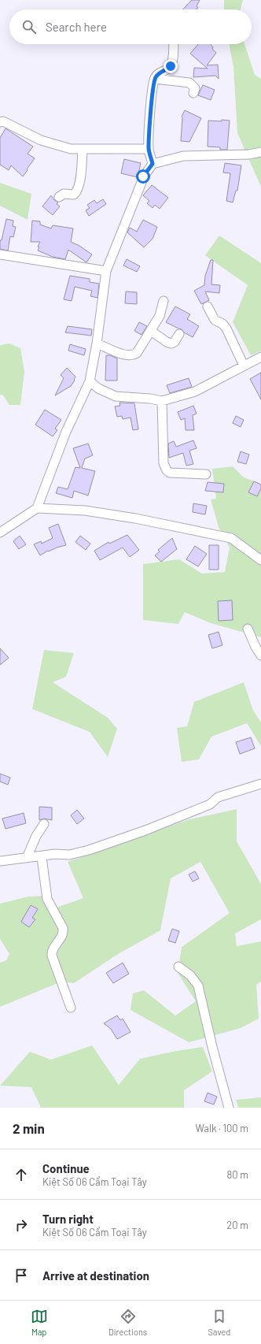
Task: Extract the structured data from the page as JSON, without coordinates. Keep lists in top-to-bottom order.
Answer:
{
  "page": {
    "search": "Search here",
    "heading": ["2 min", "Walk · 100 m"],
    "list": [
      ["Continue", "Kiệt Số 06 Cẩm Toại Tây", "80 m"],
      ["Turn right", "Kiệt Số 06 Cẩm Toại Tây", "20 m"],
      "Arrive at destination"
    ],
    "nav": ["Map", "Directions", "Saved"]
  }
}
